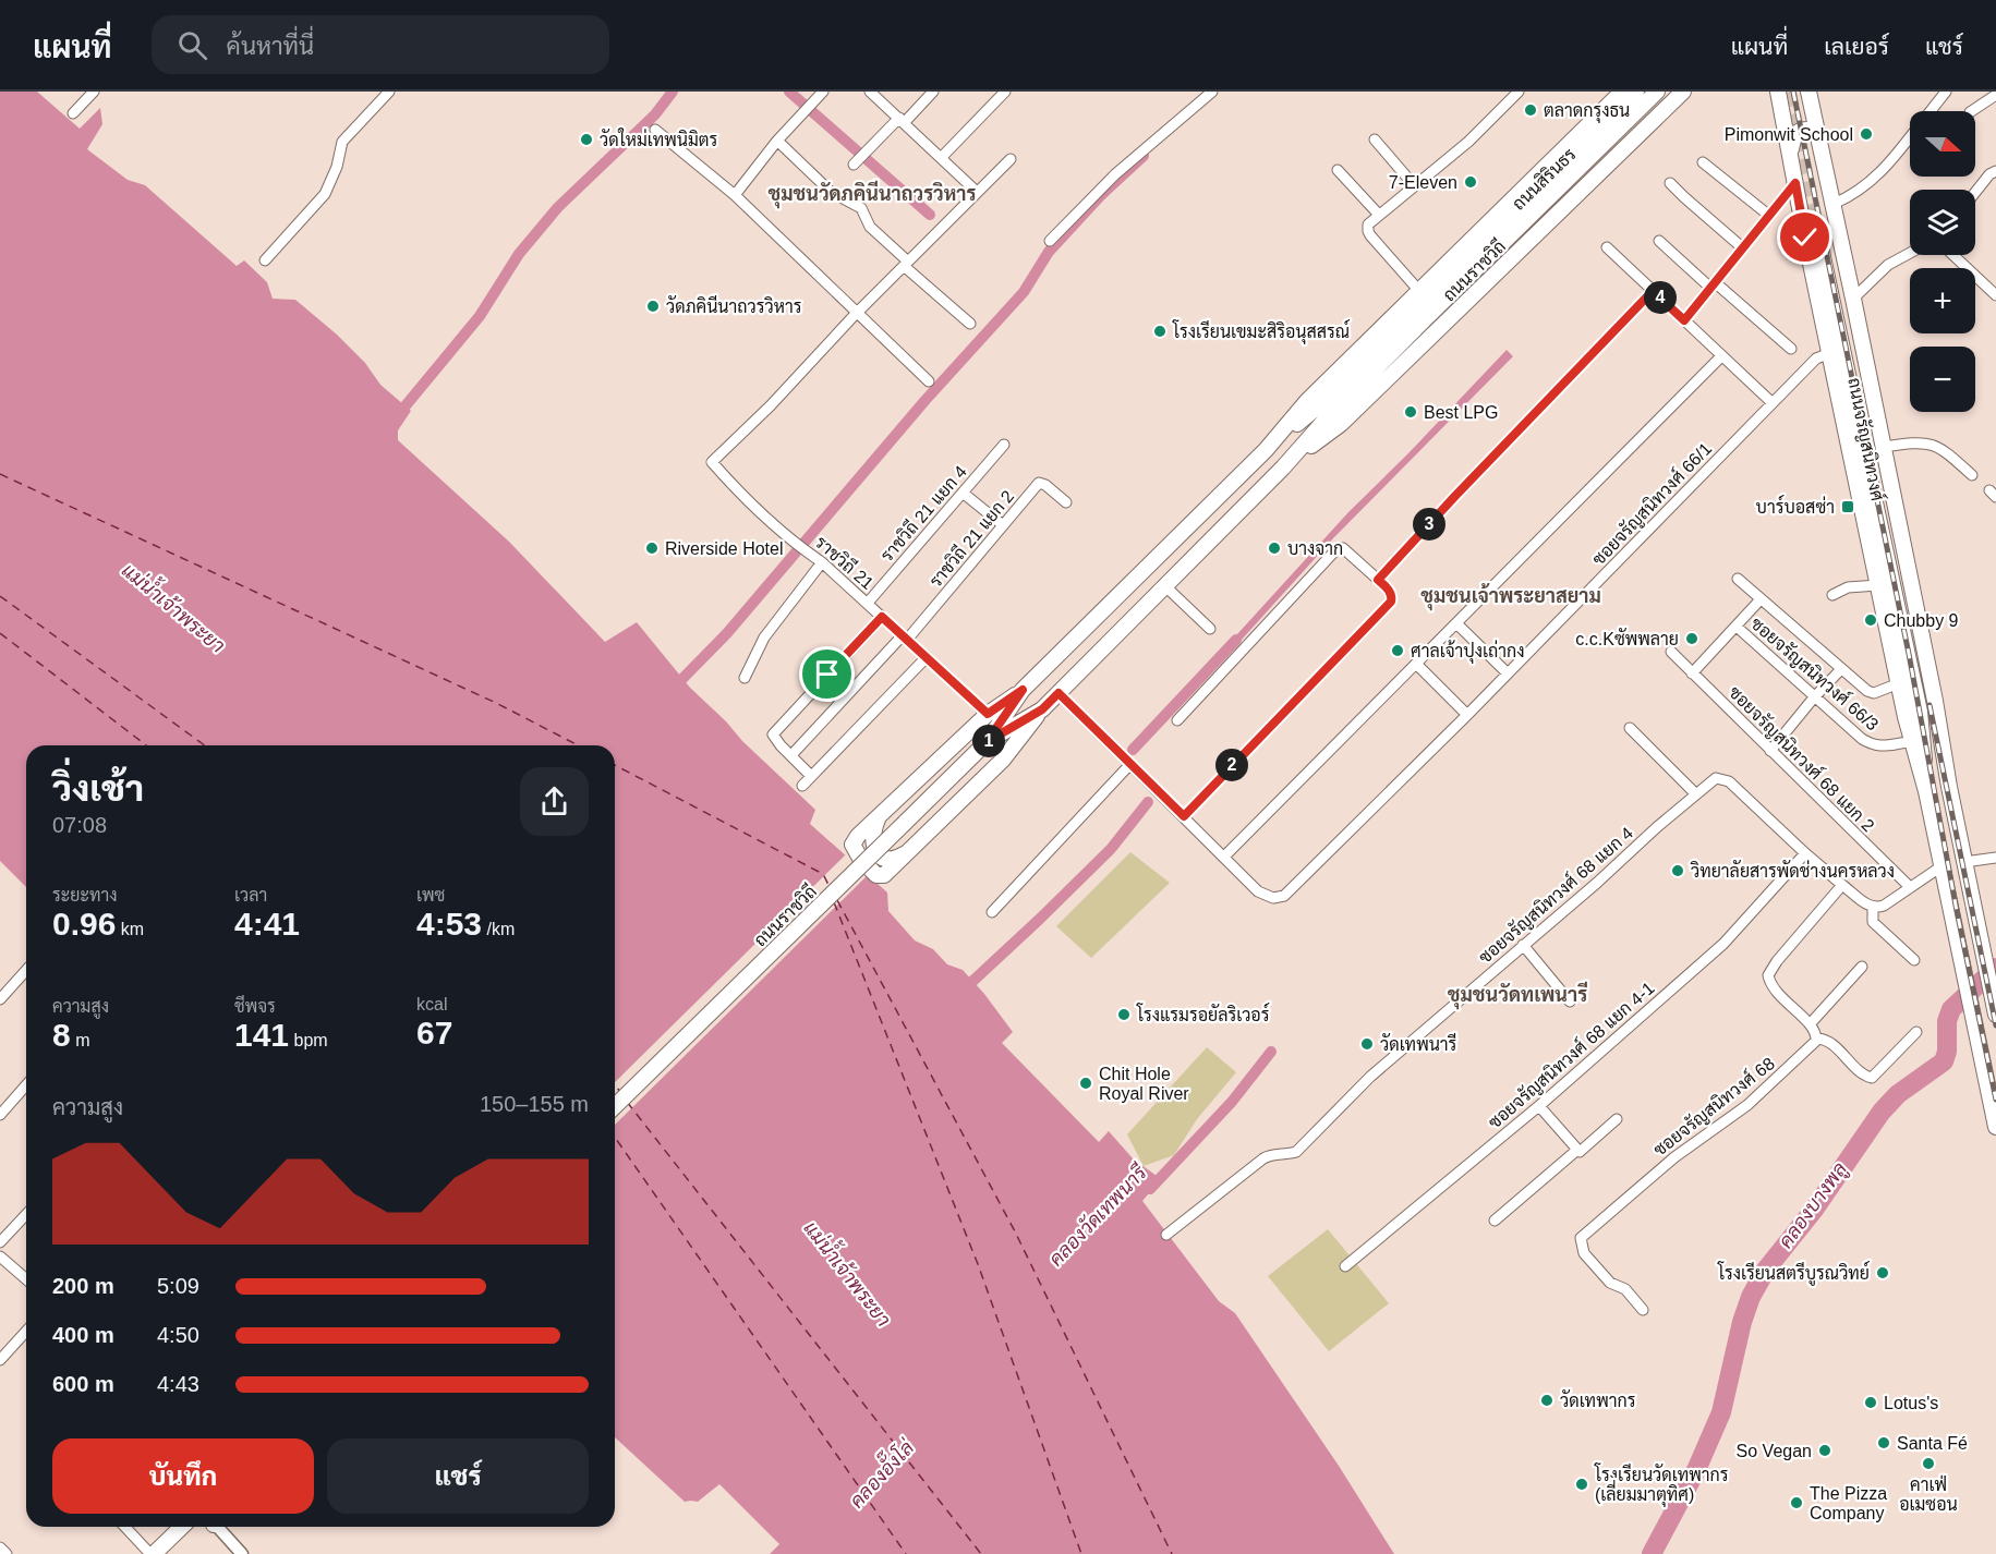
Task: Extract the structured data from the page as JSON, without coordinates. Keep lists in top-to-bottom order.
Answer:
{
  "streets": {
    "main road": ["ถนนสิรินธร", "ถนนราชวิถี", "ถนนจรัญสนิทวงศ์"],
    "street": [
      "ซอยจรัญสนิทวงศ์ 66/1",
      "ราชวิถี 21 แยก 4",
      "ราชวิถี 21 แยก 2",
      "ราชวิถี 21",
      "ซอยจรัญสนิทวงศ์ 66/3",
      "ซอยจรัญสนิทวงศ์ 68 แยก 2",
      "ซอยจรัญสนิทวงศ์ 68 แยก 4",
      "ซอยจรัญสนิทวงศ์ 68 แยก 4-1",
      "ซอยจรัญสนิทวงศ์ 68"
    ]
  },
  "crossings": [
    ["ถนนสิรินธร", "ถนนราชวิถี"],
    ["ถนนจรัญสนิทวงศ์", "ซอยจรัญสนิทวงศ์ 66/1"],
    ["ถนนจรัญสนิทวงศ์", "ซอยจรัญสนิทวงศ์ 66/3"],
    ["ราชวิถี 21 แยก 4", "ราชวิถี 21"],
    ["ราชวิถี 21 แยก 2", "ราชวิถี 21"],
    ["ซอยจรัญสนิทวงศ์ 68 แยก 4", "ซอยจรัญสนิทวงศ์ 68 แยก 4-1"]
  ],
  "districts": ["ชุมชนวัดภคินีนาถวรวิหาร", "ชุมชนเจ้าพระยาสยาม", "ชุมชนวัดทเพนารี"],
  "water": [
    "แม่น้ำเจ้าพระยา",
    "คลองบางพลู",
    "คลองวัดเทพนารี",
    "คลองอั๊งโล่"
  ],
  "places": {
    "other": [
      "ตลาดกรุงธน",
      "Pimonwit School",
      "วัดใหม่เทพนิมิตร",
      "7-Eleven",
      "วัดภคินีนาถวรวิหาร",
      "โรงเรียนเขมะสิริอนุสสรณ์",
      "Best LPG",
      "Riverside Hotel",
      "บางจาก",
      "Chubby 9",
      "c.c.Kซัพพลาย",
      "ศาลเจ้าปุงเถ่ากง",
      "วิทยาลัยสารพัดช่างนครหลวง",
      "โรงแรมรอยัลริเวอร์",
      "วัดเทพนารี",
      "Chit Hole Royal River",
      "โรงเรียนสตรีบูรณวิทย์",
      "วัดเทพากร",
      "Lotus's",
      "Santa Fé",
      "So Vegan",
      "คาเฟ่ อเมซอน",
      "โรงเรียนวัดเทพากร (เลี่ยมมาตุทิศ)",
      "The Pizza Company"
    ],
    "transit": ["บาร์บอสซ่า"]
  },
  "north": "right",
  "page": {
    "header": "แผนที่",
    "search": "ค้นหาที่นี่",
    "nav": ["แผนที่", "เลเยอร์", "แชร์"],
    "map_buttons": ["+", "−"],
    "pins": [
      "4",
      "3",
      "1",
      "2"
    ],
    "heading": ["วิ่งเช้า", "07:08"],
    "stats": [
      ["ระยะทาง", "0.96 km"],
      ["เวลา", "4:41"],
      ["เพซ", "4:53 /km"],
      ["ความสูง", "8 m"],
      ["ชีพจร", "141 bpm"],
      ["kcal", "67"]
    ],
    "chart": ["ความสูง", "150–155 m"],
    "list": [
      {
        "name": "200 m",
        "note": "5:09"
      },
      {
        "name": "400 m",
        "note": "4:50"
      },
      {
        "name": "600 m",
        "note": "4:43"
      }
    ],
    "buttons": ["บันทึก", "แชร์"]
  }
}
